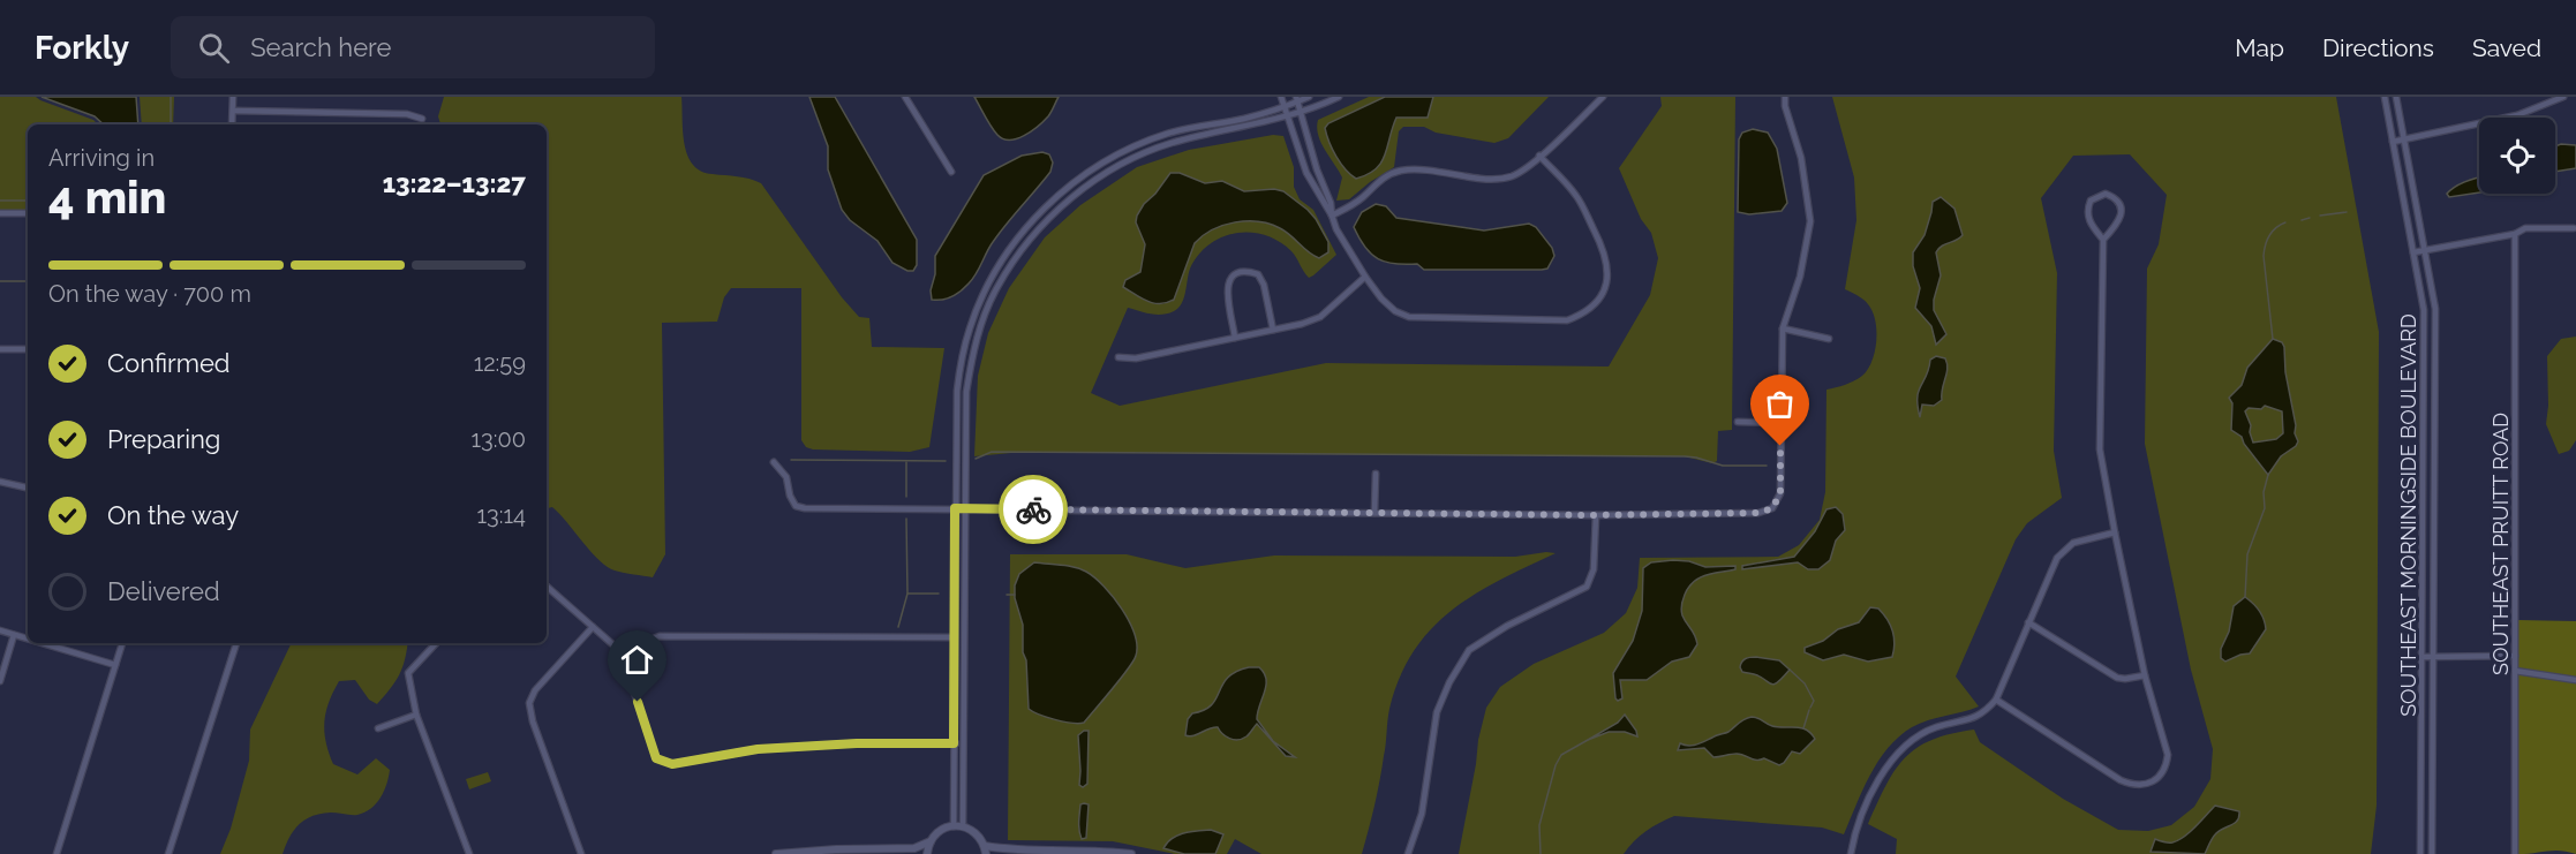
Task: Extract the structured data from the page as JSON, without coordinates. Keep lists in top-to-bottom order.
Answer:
{
  "streets": {
    "street": ["SOUTHEAST MORNINGSIDE BOULEVARD", "SOUTHEAST PRUITT ROAD"]
  },
  "page": {
    "header": "Forkly",
    "search": "Search here",
    "nav": ["Map", "Directions", "Saved"],
    "heading": ["4 min", "Arriving in", "13:22–13:27"],
    "bar": "On the way · 700 m",
    "list": [
      ["Confirmed", "12:59"],
      ["Preparing", "13:00"],
      ["On the way", "13:14"],
      "Delivered"
    ]
  }
}
